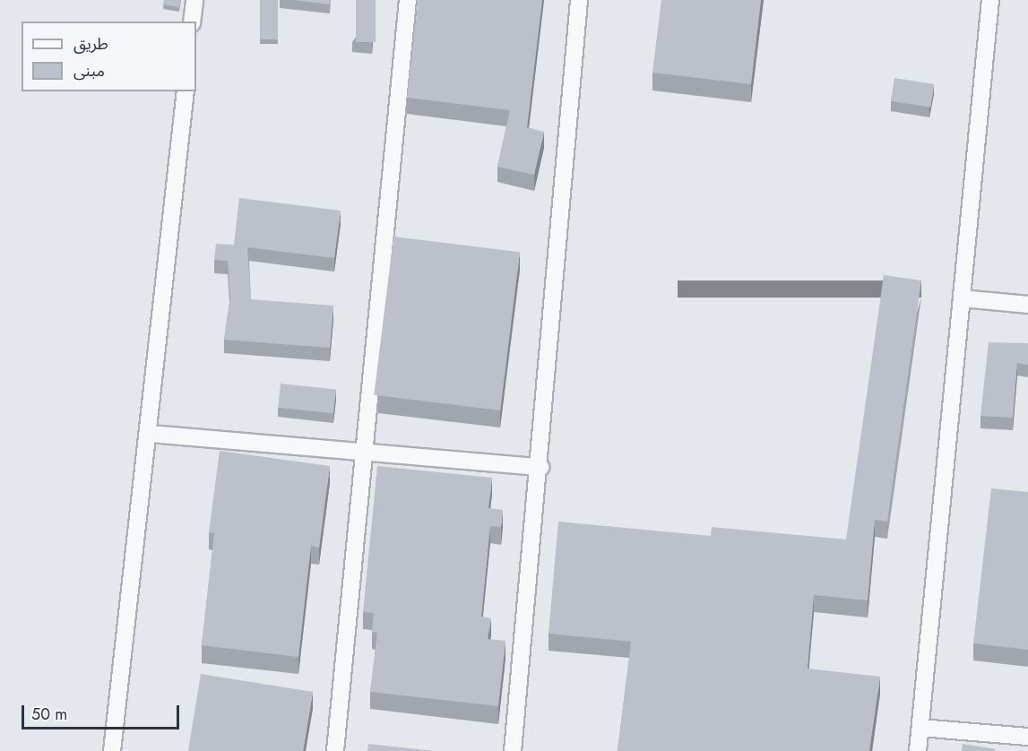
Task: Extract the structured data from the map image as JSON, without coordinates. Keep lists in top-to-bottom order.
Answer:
{
  "legend": ["طريق", "مبنى"],
  "scale_bar": "50 m"
}
